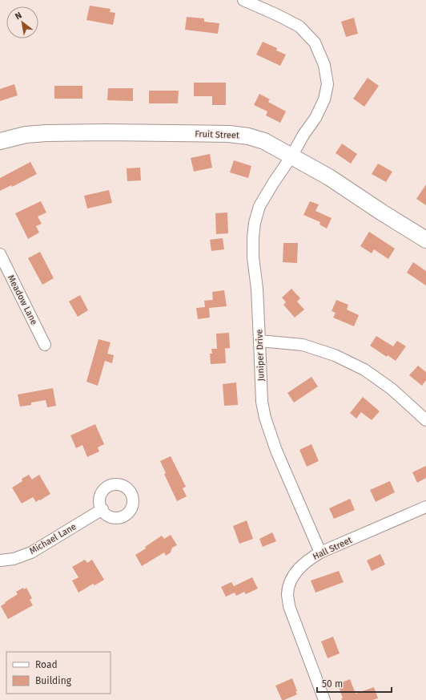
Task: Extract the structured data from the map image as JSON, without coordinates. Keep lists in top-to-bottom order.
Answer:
{
  "streets": {
    "street": [
      "Fruit Street",
      "Meadow Lane",
      "Juniper Drive",
      "Michael Lane",
      "Hall Street"
    ]
  },
  "crossings": [
    ["Fruit Street", "Juniper Drive"],
    ["Juniper Drive", "Hall Street"]
  ],
  "legend": ["Road", "Building"],
  "scale_bar": "50 m",
  "north": "top left"
}
